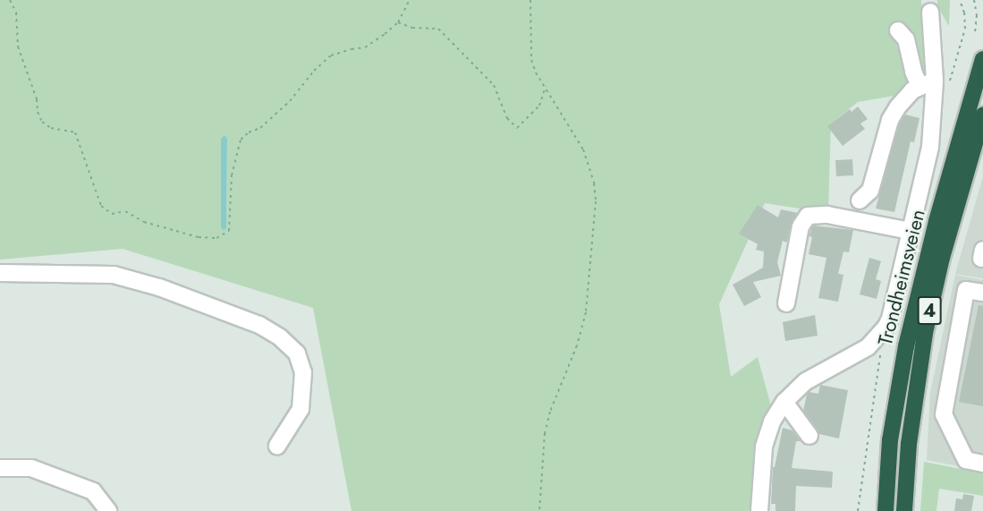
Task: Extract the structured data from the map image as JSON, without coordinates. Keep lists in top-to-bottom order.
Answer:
{
  "streets": {
    "highway": ["Trondheimsveien", "4"]
  }
}
